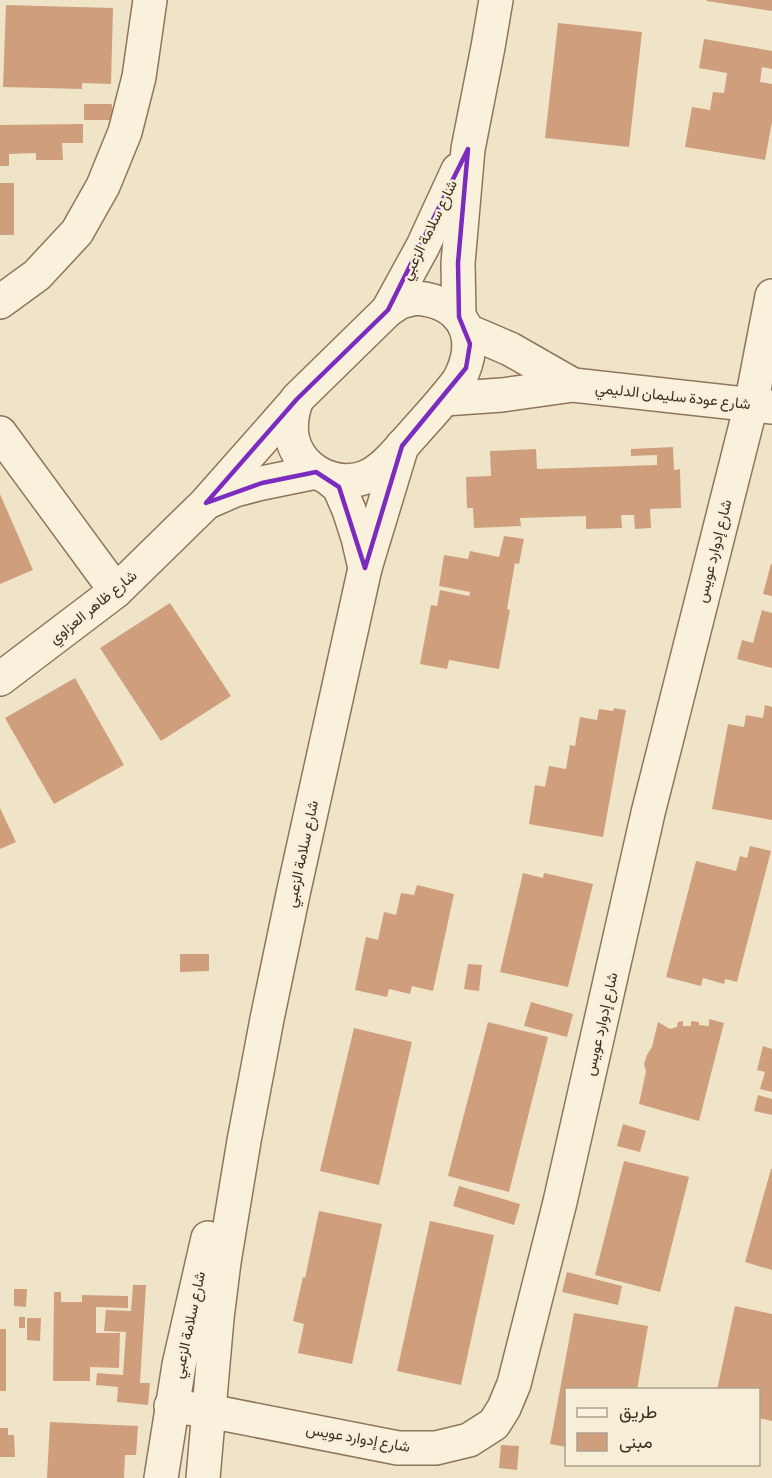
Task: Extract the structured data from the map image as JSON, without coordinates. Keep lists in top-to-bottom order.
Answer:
{
  "streets": {
    "street": [
      "شارع سلامة الزعبي",
      "شارع عودة سليمان الدليمي",
      "شارع إدوارد عويس",
      "شارع ظاهر العزاوي"
    ]
  },
  "crossings": [
    ["شارع سلامة الزعبي", "شارع عودة سليمان الدليمي"],
    ["شارع سلامة الزعبي", "شارع إدوارد عويس"],
    ["شارع سلامة الزعبي", "شارع ظاهر العزاوي"],
    ["شارع عودة سليمان الدليمي", "شارع إدوارد عويس"],
    ["شارع عودة سليمان الدليمي", "شارع ظاهر العزاوي"]
  ],
  "legend": ["طريق", "مبنى"]
}
